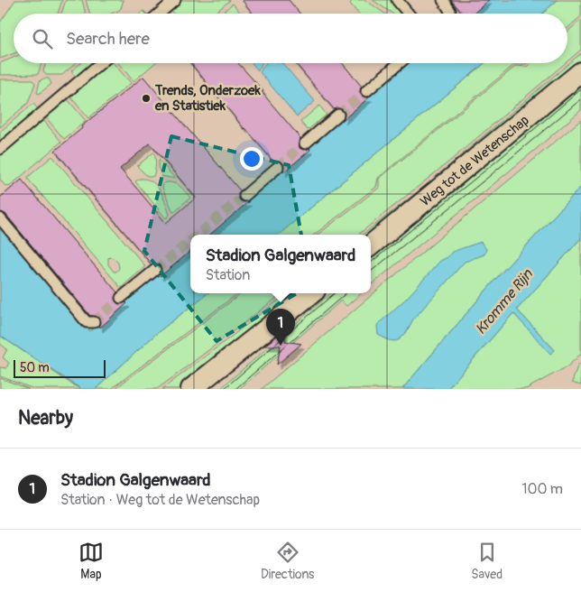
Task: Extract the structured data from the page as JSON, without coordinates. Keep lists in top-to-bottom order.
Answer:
{
  "streets": {
    "main road": ["Weg tot de Wetenschap"]
  },
  "water": ["Kromme Rijn"],
  "places": ["Trends, Onderzoek en Statistiek"],
  "scale_bar": "50 m",
  "page": {
    "search": "Search here",
    "popup": ["Stadion Galgenwaard", "Station"],
    "pins": "1",
    "scale": "50 m",
    "heading": "Nearby",
    "list": [
      {
        "mark": "1",
        "name": "Stadion Galgenwaard",
        "note": "Station · Weg tot de Wetenschap",
        "value": "100 m"
      }
    ],
    "nav": ["Map", "Directions", "Saved"]
  }
}
